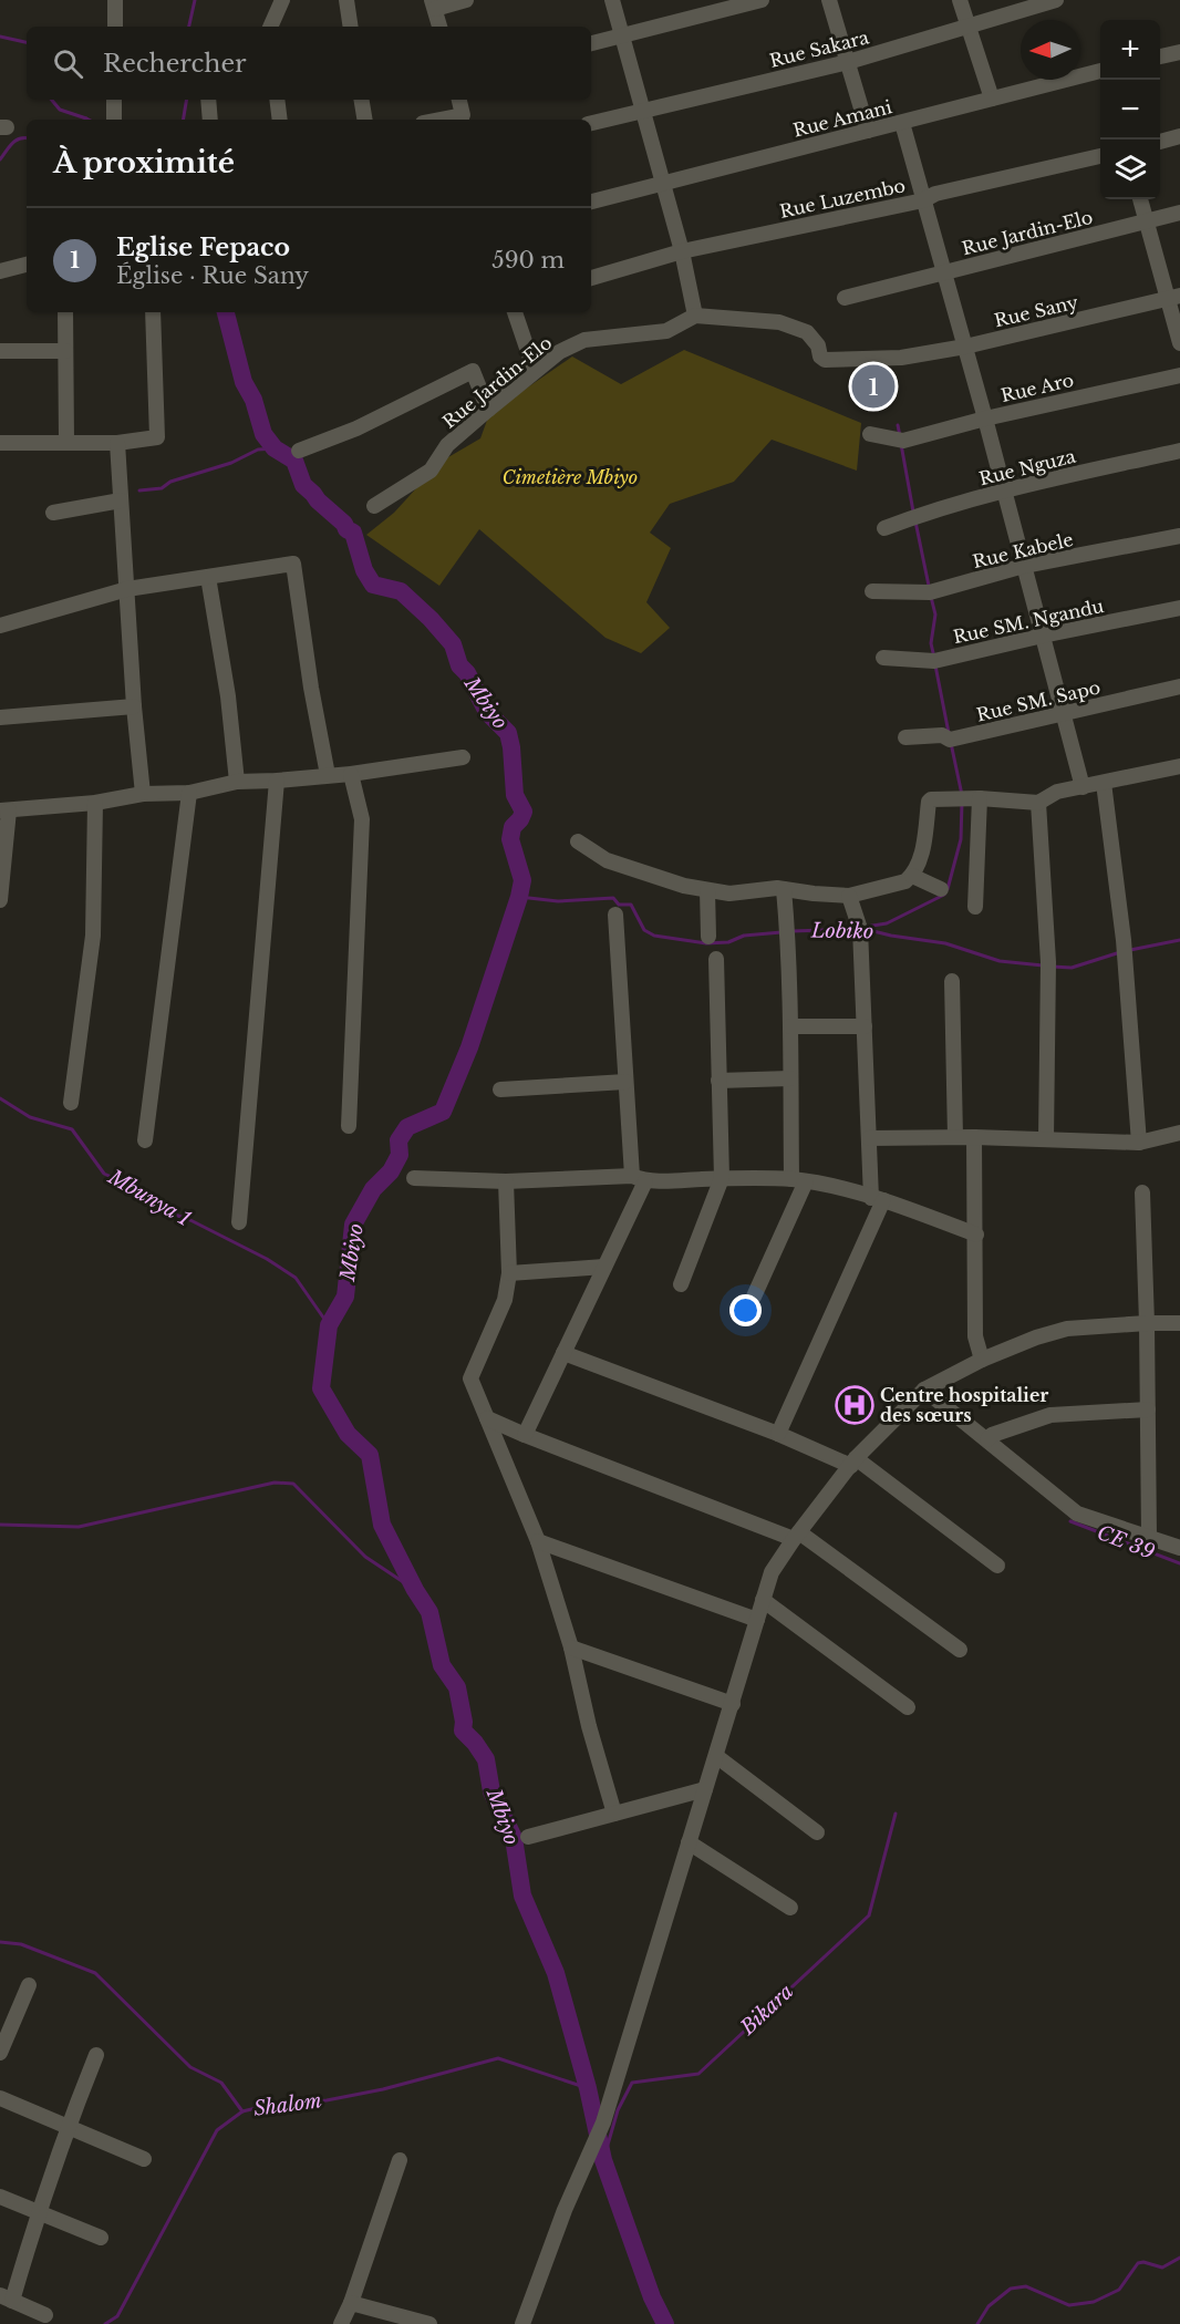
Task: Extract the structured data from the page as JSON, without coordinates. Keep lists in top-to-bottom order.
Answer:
{
  "streets": {
    "street": [
      "Rue Sakara",
      "Rue Amani",
      "Rue Luzembo",
      "Rue Jardin-Elo",
      "Rue Sany",
      "Rue Aro",
      "Rue Nguza",
      "Rue Kabele",
      "Rue SM. Ngandu",
      "Rue SM. Sapo"
    ]
  },
  "crossings": [
    ["Rue Jardin-Elo", "Rue Sany"]
  ],
  "water": [
    "Mbiyo",
    "Lobiko",
    "Mbunya 1",
    "CE 39",
    "Bikara",
    "Shalom"
  ],
  "parks": ["Cimetière Mbiyo"],
  "places": {
    "hospital": ["Centre hospitalier des sœurs"]
  },
  "north": "left",
  "page": {
    "map_buttons": ["+", "−"],
    "search": "Rechercher",
    "heading": "À proximité",
    "list": [
      {
        "mark": "1",
        "name": "Eglise Fepaco",
        "note": "Église · Rue Sany",
        "value": "590 m"
      }
    ],
    "pins": "1"
  }
}
